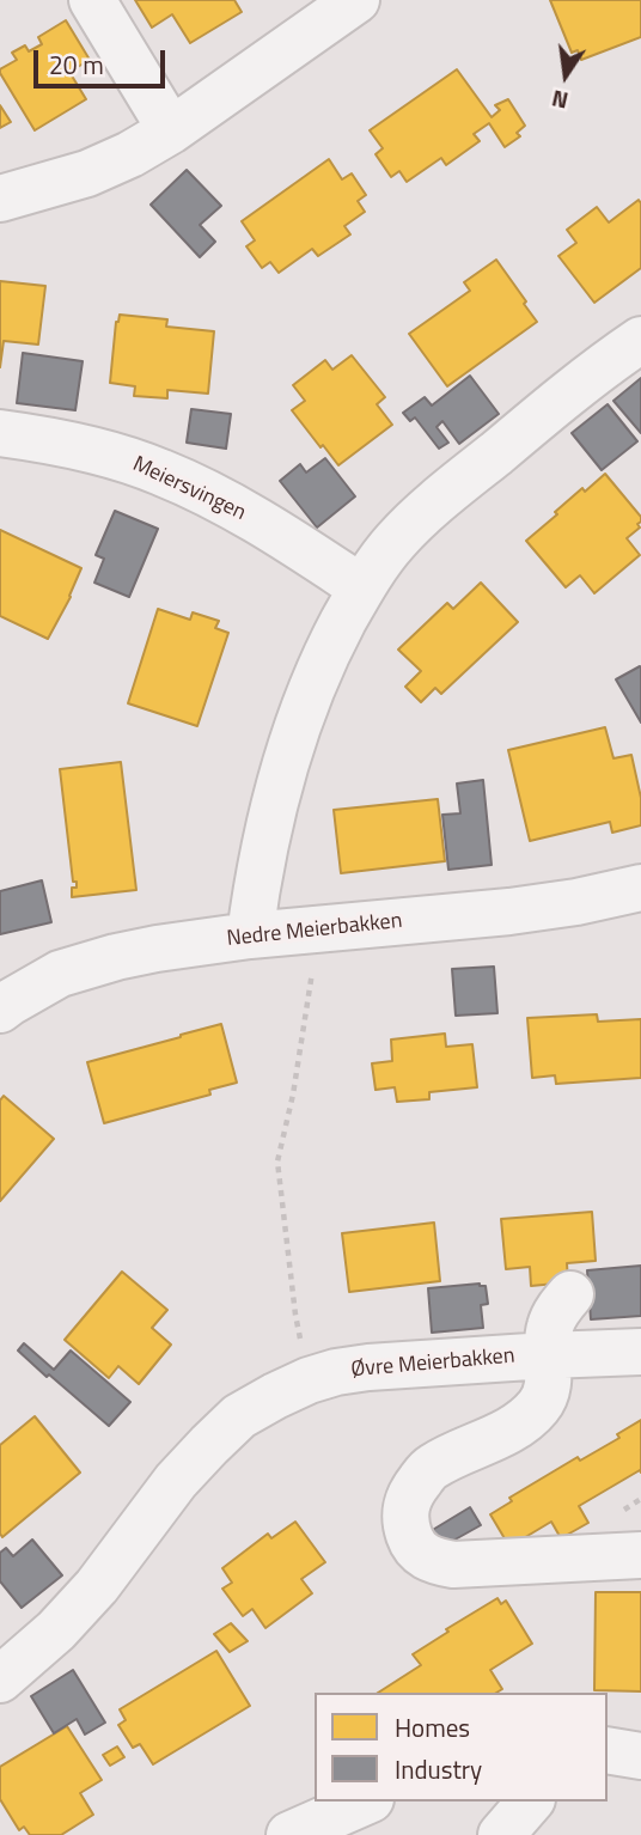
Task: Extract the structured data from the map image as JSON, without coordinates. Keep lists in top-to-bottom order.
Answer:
{
  "streets": {
    "street": ["Meiersvingen", "Nedre Meierbakken", "Øvre Meierbakken"]
  },
  "legend": ["Homes", "Industry"],
  "scale_bar": "20 m",
  "north": "bottom"
}
